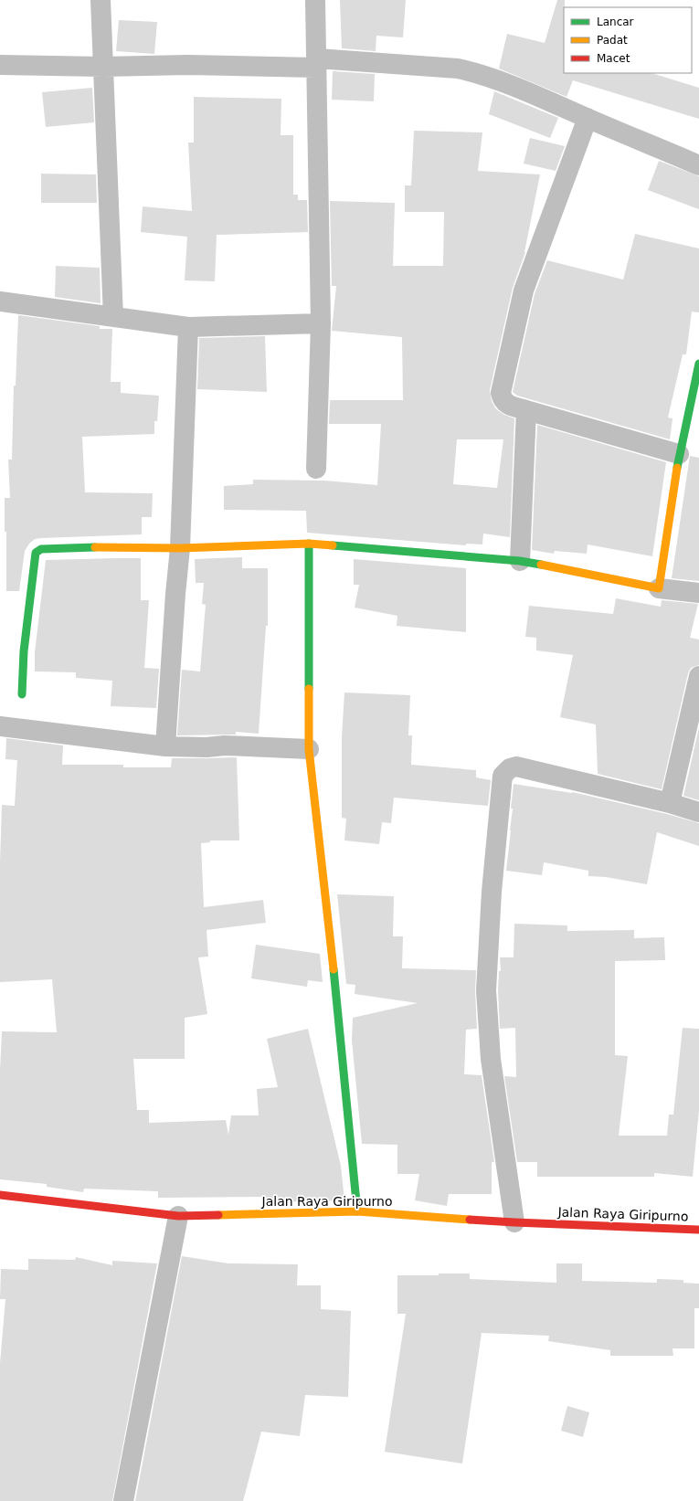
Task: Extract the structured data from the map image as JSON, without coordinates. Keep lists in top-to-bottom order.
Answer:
{
  "streets": {
    "street": ["Jalan Raya Giripurno"]
  },
  "legend": ["Lancar", "Padat", "Macet"]
}
